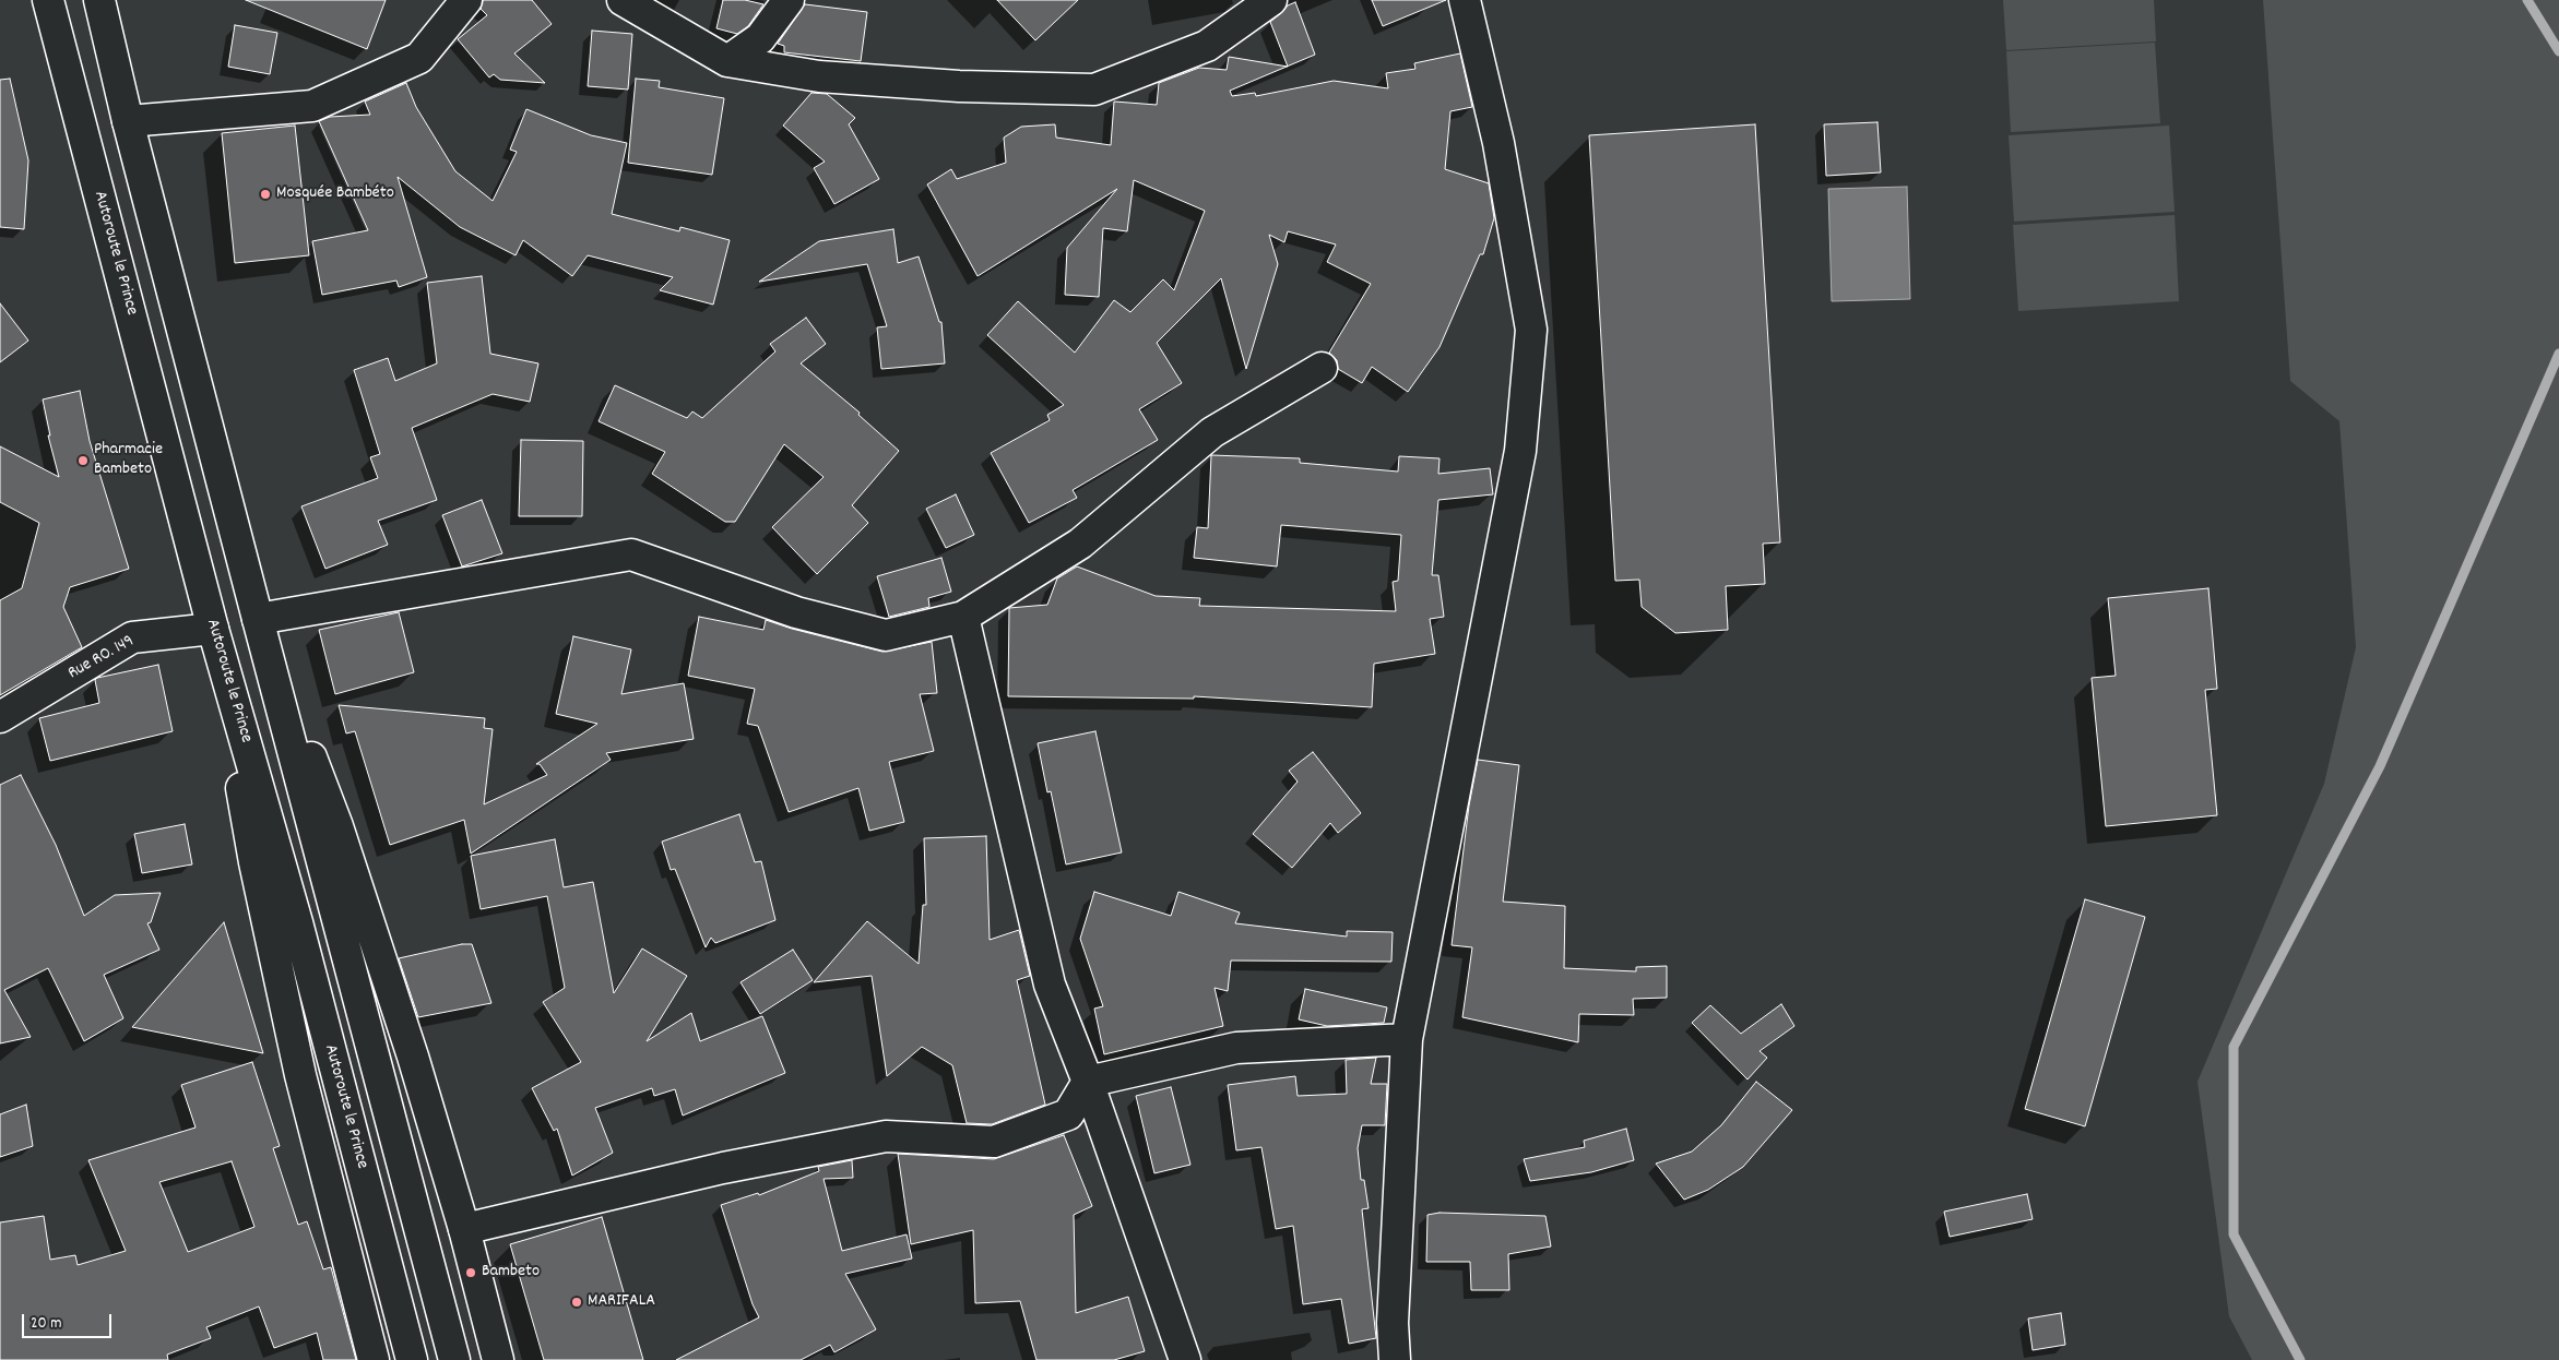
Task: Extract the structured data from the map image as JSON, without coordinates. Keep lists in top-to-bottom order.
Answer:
{
  "streets": {
    "street": ["Autoroute le Prince", "Rue RO. 149"]
  },
  "crossings": [
    ["Autoroute le Prince", "Rue RO. 149"]
  ],
  "places": [
    "Mosquée Bambéto",
    "Pharmacie Bambeto",
    "Bambeto",
    "MARIFALA"
  ],
  "scale_bar": "20 m"
}
